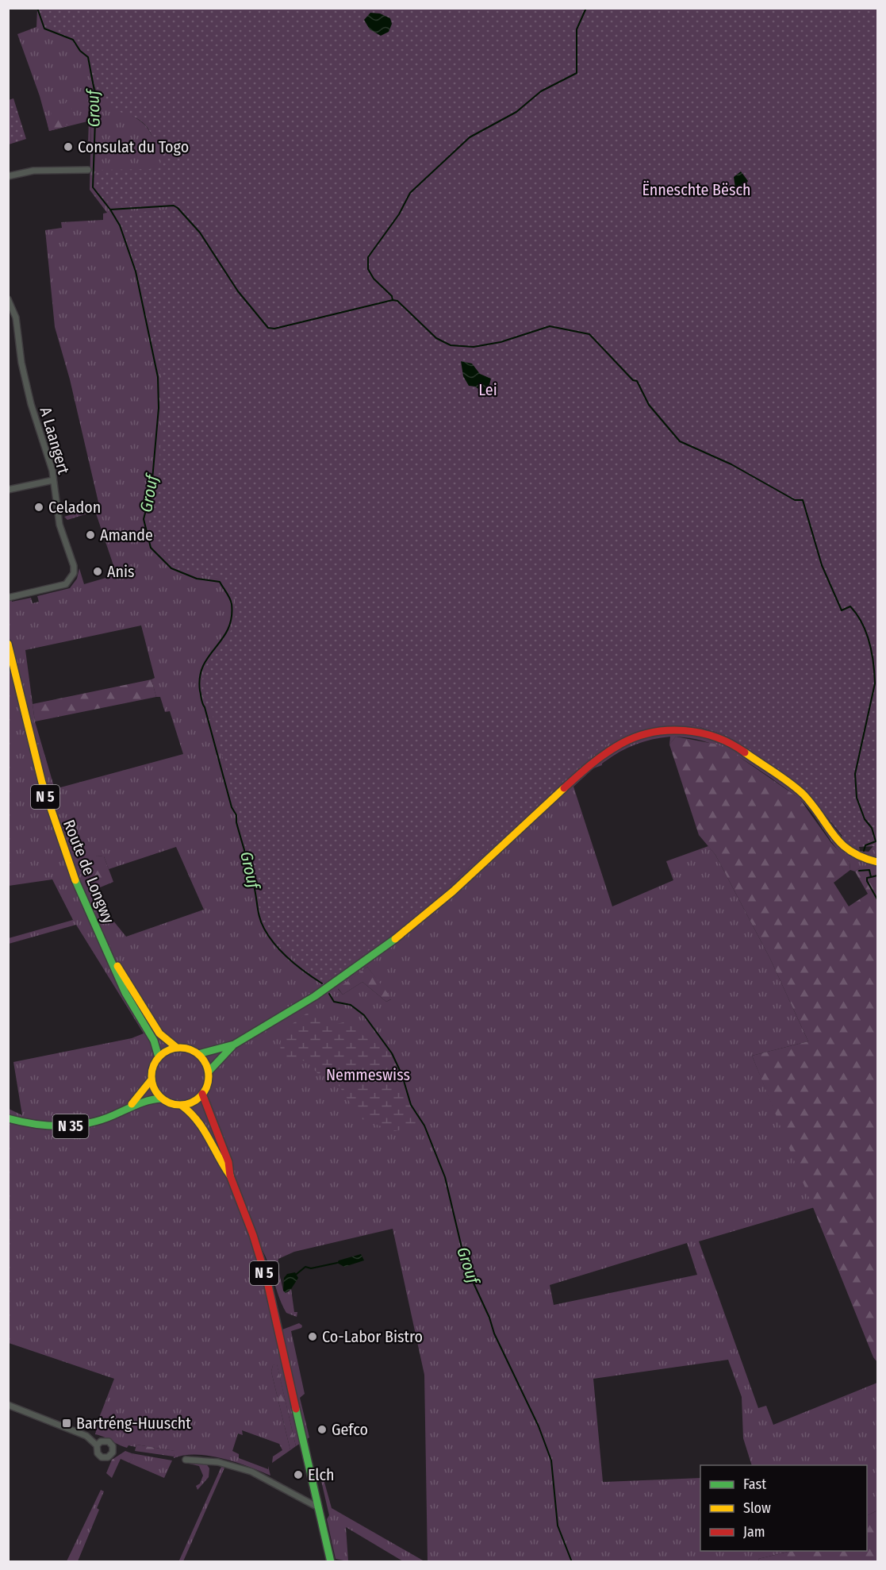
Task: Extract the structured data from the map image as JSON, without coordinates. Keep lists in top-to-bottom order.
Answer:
{
  "streets": {
    "main road": ["N 5", "Route de Longwy", "N 35"],
    "street": ["A Laangert"]
  },
  "crossings": [
    ["N 5", "Route de Longwy"],
    ["N 5", "N 35"],
    ["Route de Longwy", "N 35"]
  ],
  "water": ["Grouf"],
  "parks": ["Ënneschte Bësch", "Lei", "Nemmeswiss"],
  "places": {
    "other": [
      "Consulat du Togo",
      "Celadon",
      "Amande",
      "Anis",
      "Co-Labor Bistro",
      "Gefco",
      "Elch"
    ],
    "transit": ["Bartréng-Huuscht"]
  },
  "legend": ["Fast", "Slow", "Jam"]
}
